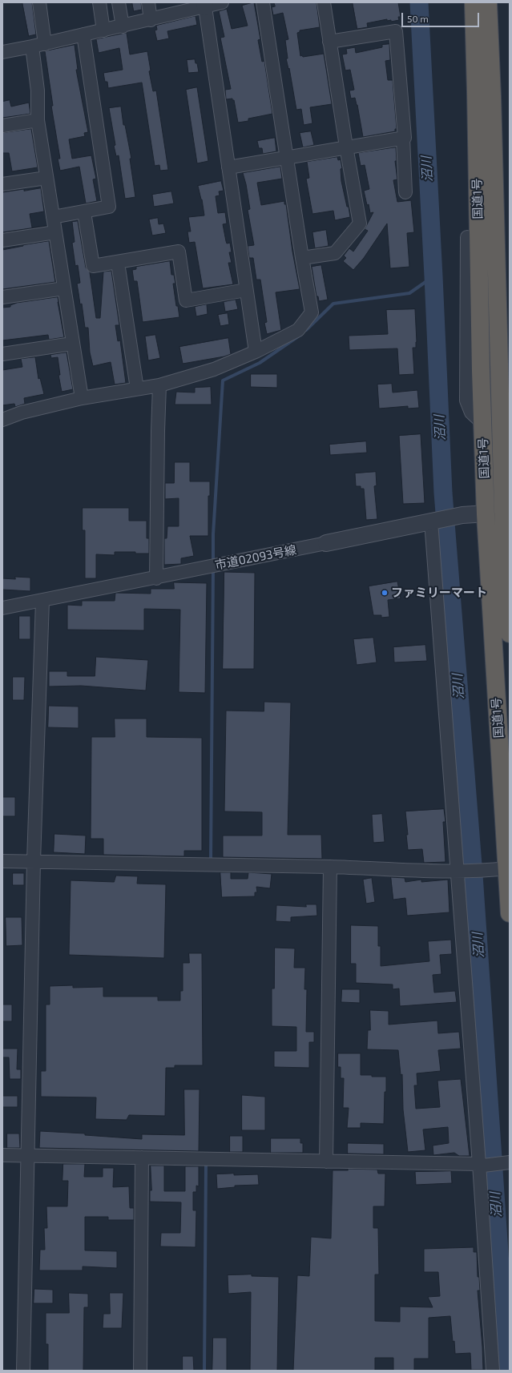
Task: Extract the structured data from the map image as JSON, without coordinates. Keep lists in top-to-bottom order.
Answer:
{
  "streets": {
    "highway": ["国道1号"],
    "street": ["市道02093号線"]
  },
  "crossings": [
    ["国道1号", "市道02093号線"]
  ],
  "water": ["沼川"],
  "places": ["ファミリーマート"],
  "scale_bar": "50 m"
}
